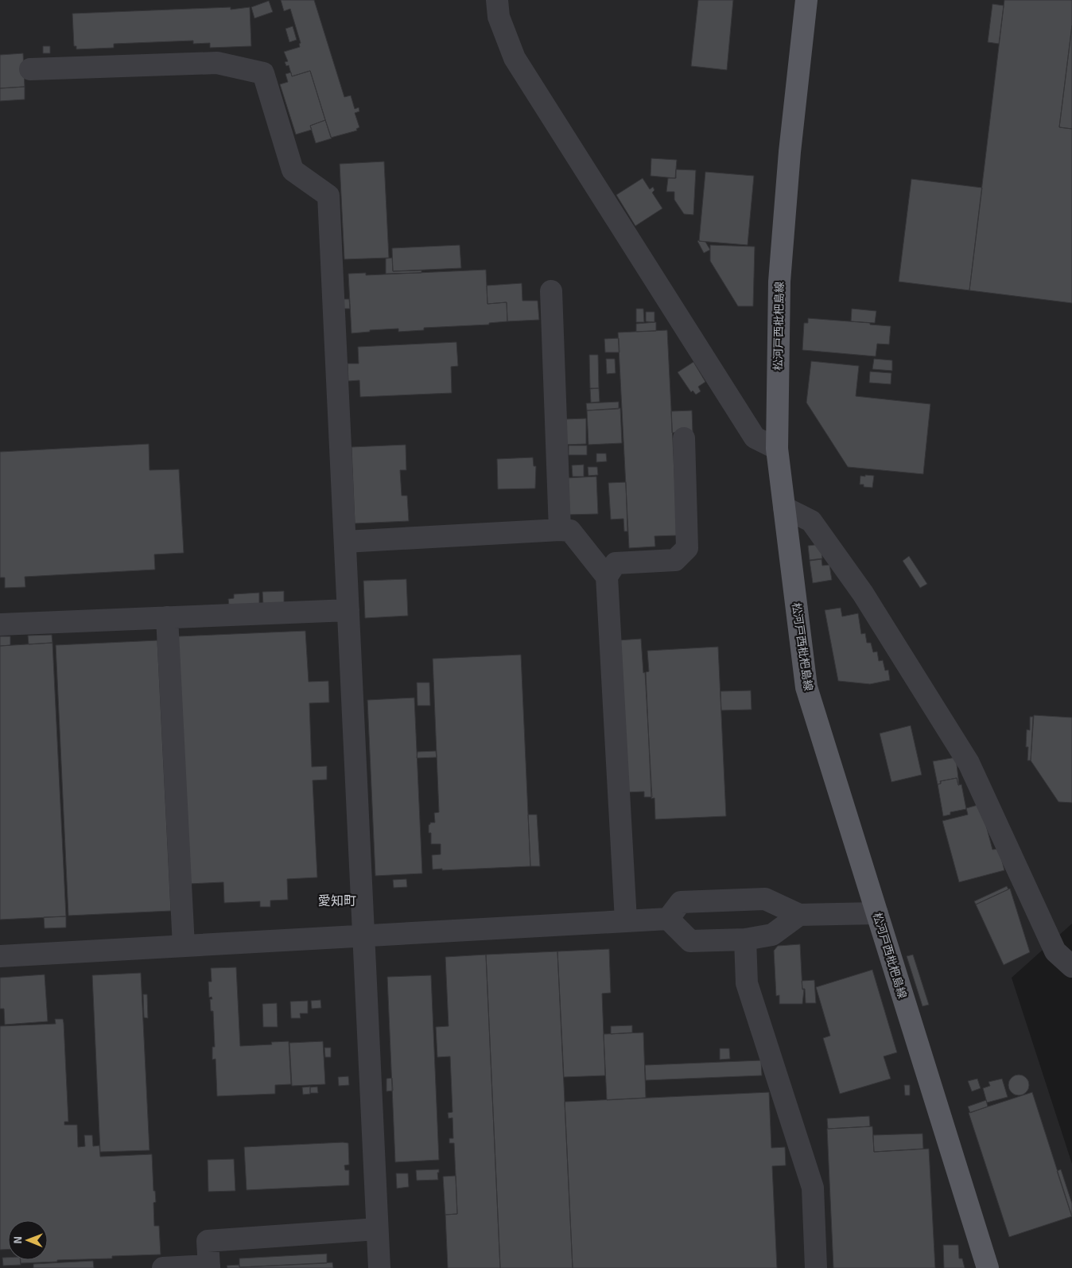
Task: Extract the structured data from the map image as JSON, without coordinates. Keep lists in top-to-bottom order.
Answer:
{
  "streets": {
    "main road": ["松河戸西枇杷島線"]
  },
  "districts": ["愛知町"],
  "north": "left"
}
